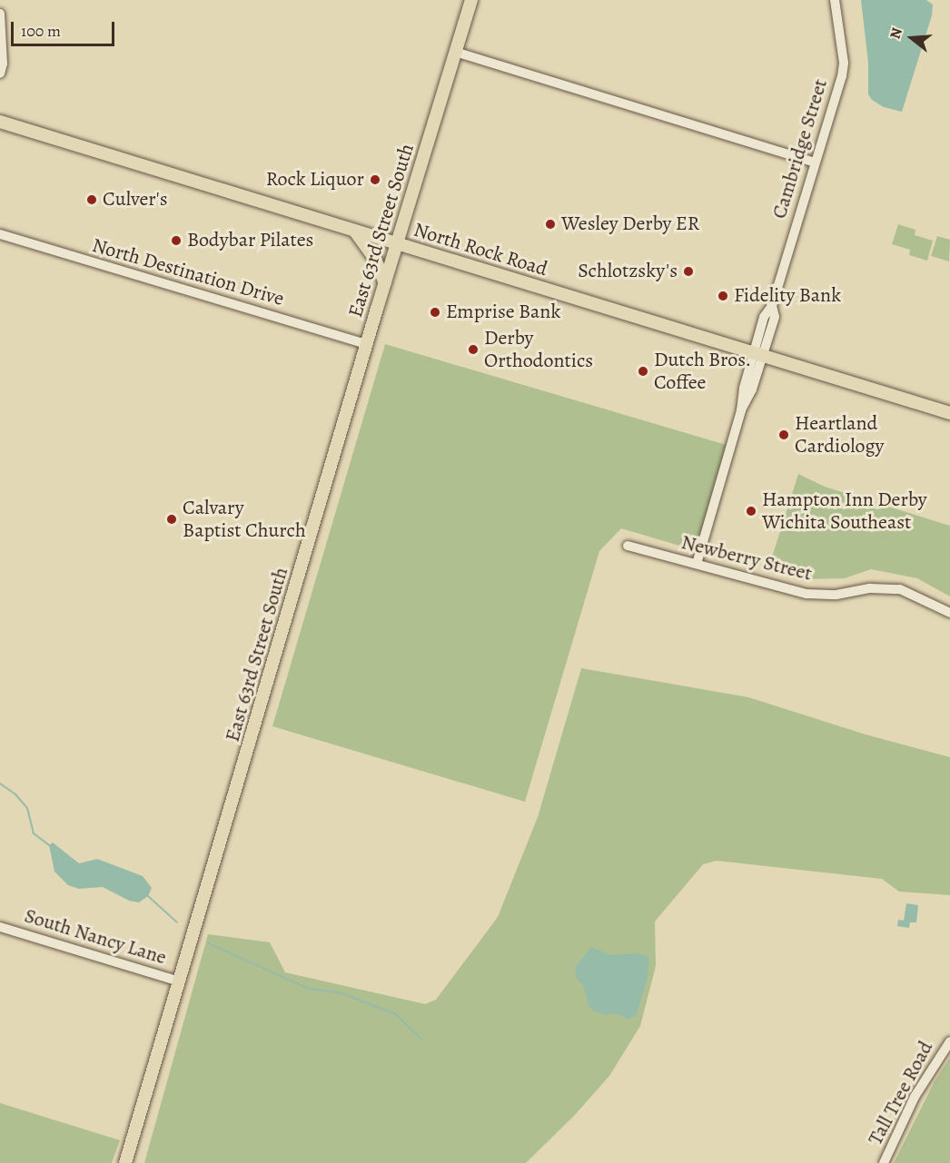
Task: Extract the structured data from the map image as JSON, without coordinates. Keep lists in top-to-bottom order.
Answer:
{
  "streets": {
    "main road": ["East 63rd Street South", "North Rock Road"],
    "street": [
      "Cambridge Street",
      "North Destination Drive",
      "Newberry Street",
      "South Nancy Lane",
      "Tall Tree Road"
    ]
  },
  "crossings": [
    ["Cambridge Street", "North Rock Road"],
    ["Cambridge Street", "Newberry Street"],
    ["East 63rd Street South", "North Rock Road"],
    ["East 63rd Street South", "North Destination Drive"],
    ["East 63rd Street South", "South Nancy Lane"]
  ],
  "places": [
    "Rock Liquor",
    "Culver's",
    "Wesley Derby ER",
    "Bodybar Pilates",
    "Schlotzsky's",
    "Fidelity Bank",
    "Emprise Bank",
    "Derby Orthodontics",
    "Dutch Bros. Coffee",
    "Heartland Cardiology",
    "Hampton Inn Derby Wichita Southeast",
    "Calvary Baptist Church"
  ],
  "scale_bar": "100 m",
  "north": "left"
}
